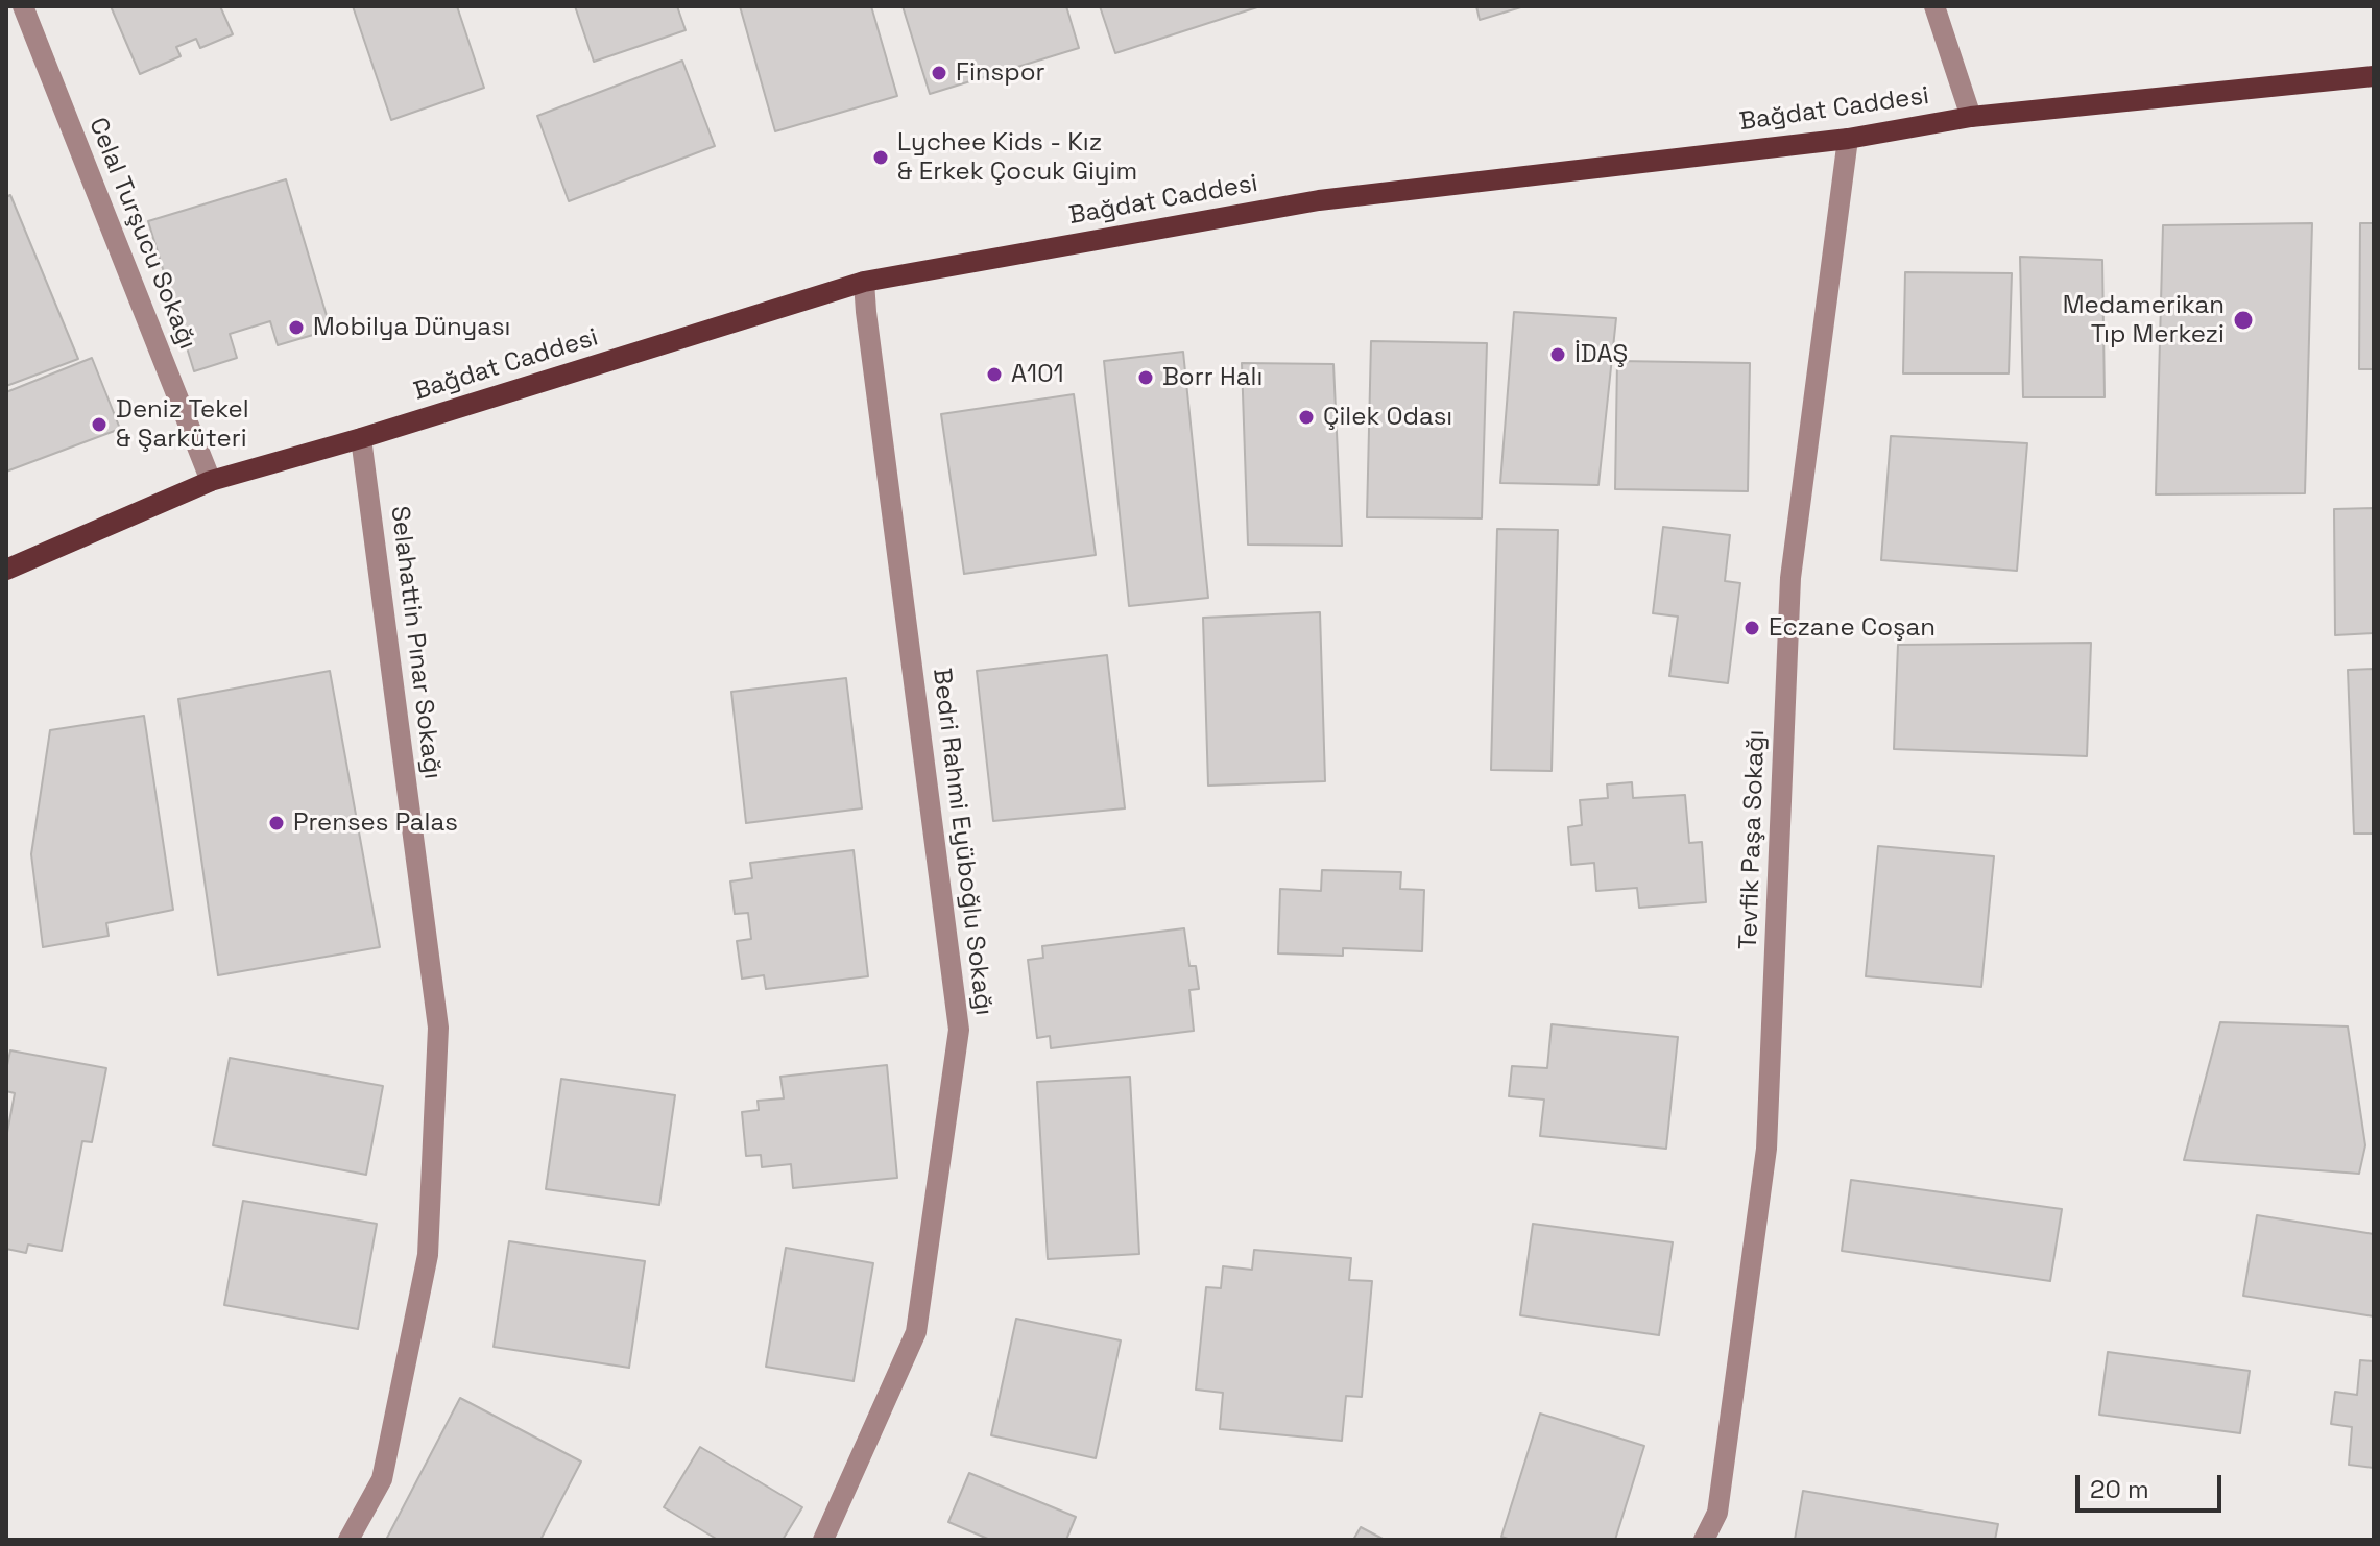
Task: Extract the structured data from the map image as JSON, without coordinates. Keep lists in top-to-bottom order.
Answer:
{
  "streets": {
    "main road": ["Bağdat Caddesi"],
    "street": [
      "Celal Turşucu Sokağı",
      "Selahattin Pınar Sokağı",
      "Tevfik Paşa Sokağı",
      "Bedri Rahmi Eyüboğlu Sokağı"
    ]
  },
  "crossings": [
    ["Bağdat Caddesi", "Celal Turşucu Sokağı"],
    ["Bağdat Caddesi", "Selahattin Pınar Sokağı"],
    ["Bağdat Caddesi", "Tevfik Paşa Sokağı"],
    ["Bağdat Caddesi", "Bedri Rahmi Eyüboğlu Sokağı"]
  ],
  "places": [
    "Finspor",
    "Lychee Kids - Kız & Erkek Çocuk Giyim",
    "Medamerikan Tıp Merkezi",
    "Mobilya Dünyası",
    "İDAŞ",
    "A101",
    "Borr Halı",
    "Çilek Odası",
    "Deniz Tekel & Şarküteri",
    "Eczane Coşan",
    "Prenses Palas"
  ],
  "scale_bar": "20 m"
}
